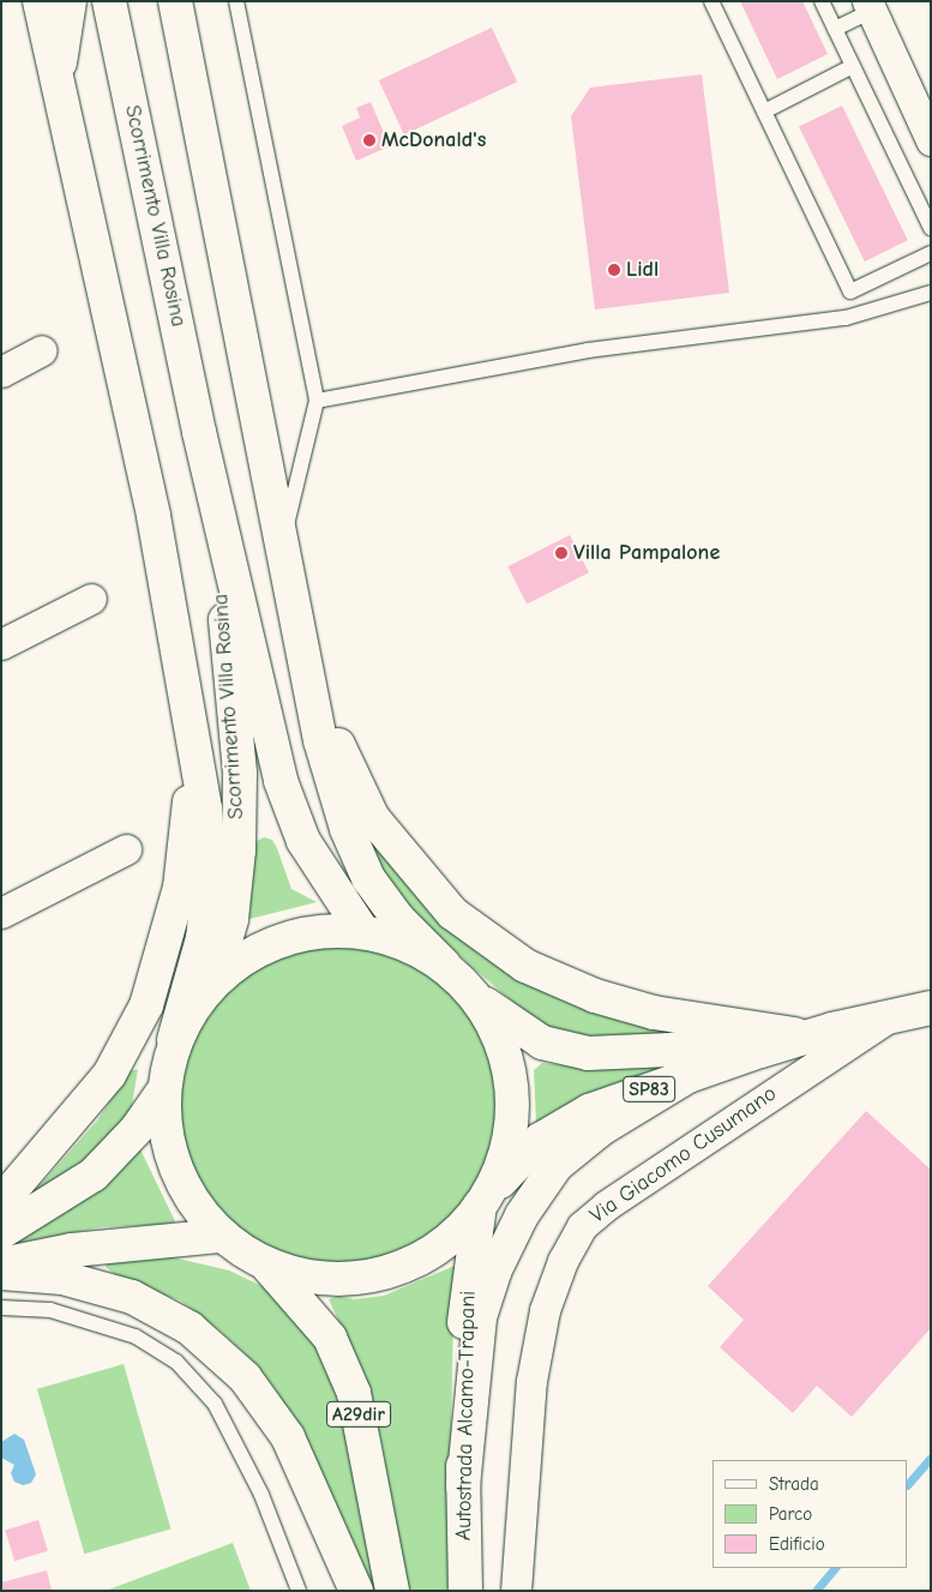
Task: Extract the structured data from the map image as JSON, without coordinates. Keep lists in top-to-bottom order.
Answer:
{
  "streets": {
    "main road": [
      "Scorrimento Villa Rosina",
      "SP83",
      "A29dir",
      "Autostrada Alcamo-Trapani"
    ],
    "street": ["Via Giacomo Cusumano"]
  },
  "crossings": [
    ["SP83", "Via Giacomo Cusumano"],
    ["SP83", "Autostrada Alcamo-Trapani"]
  ],
  "places": ["McDonald's", "Lidl", "Villa Pampalone"],
  "legend": ["Strada", "Parco", "Edificio"]
}
